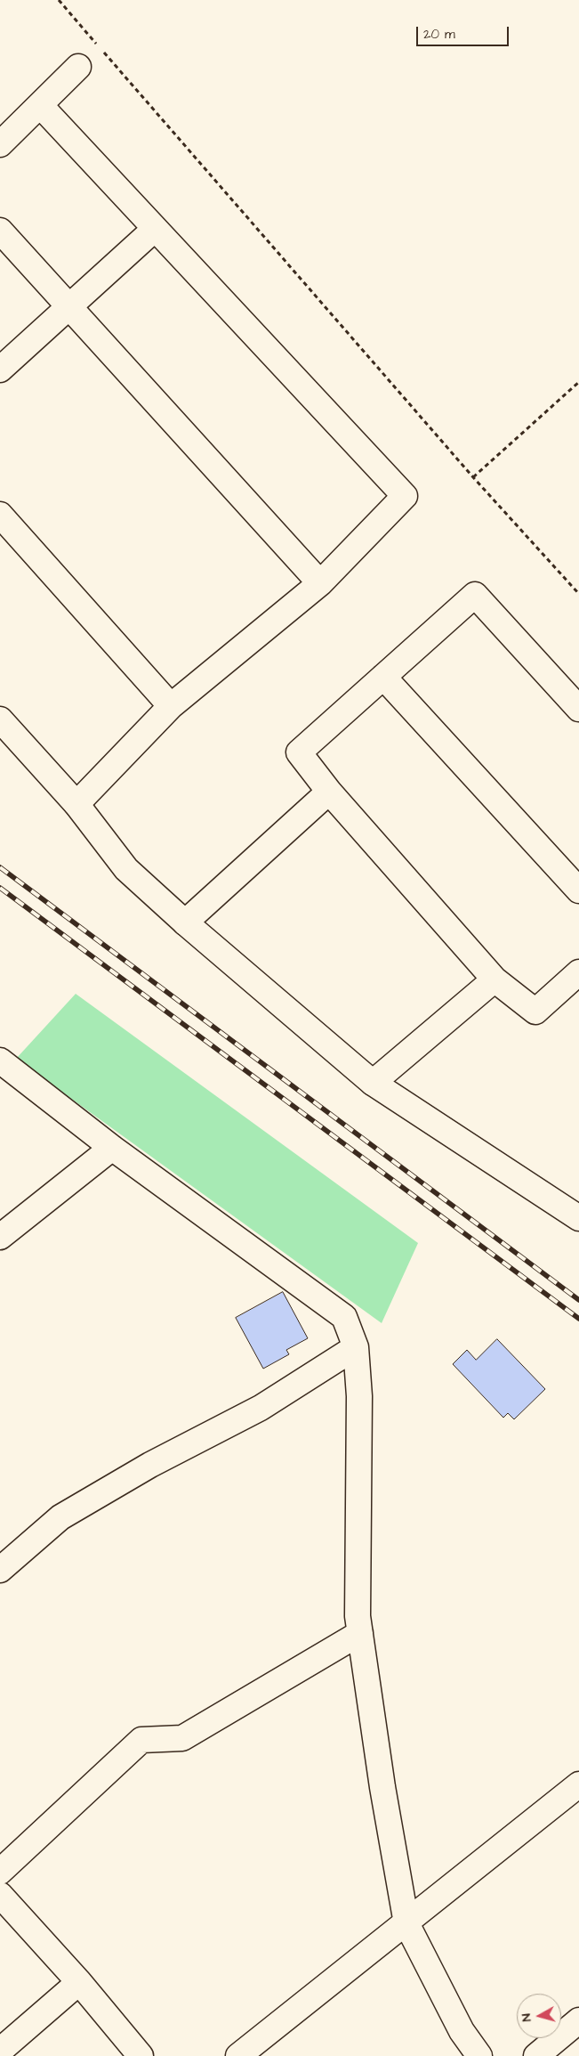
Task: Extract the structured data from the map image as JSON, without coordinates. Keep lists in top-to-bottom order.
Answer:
{
  "scale_bar": "20 m",
  "north": "left"
}
